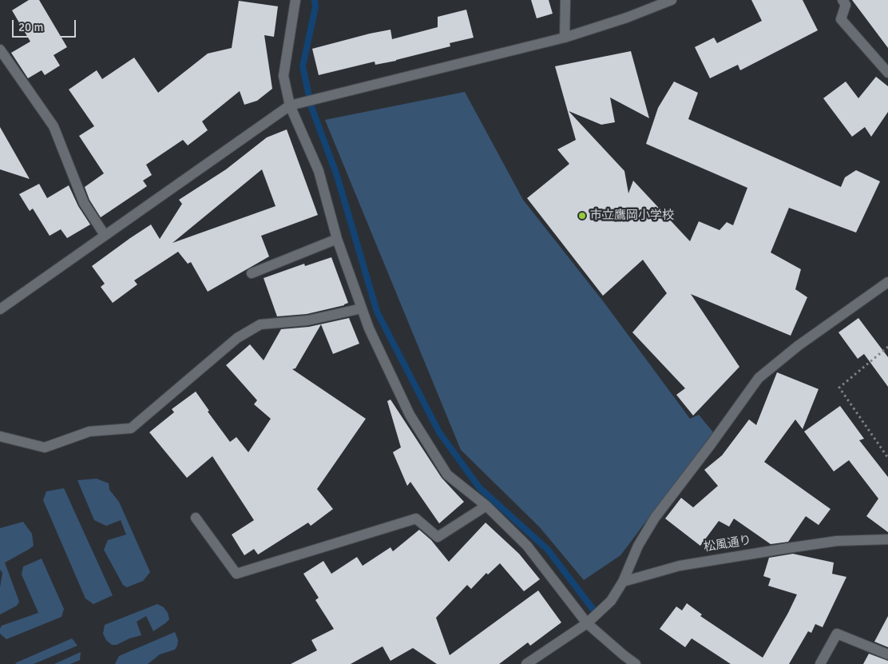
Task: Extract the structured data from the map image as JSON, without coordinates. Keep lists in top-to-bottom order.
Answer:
{
  "streets": {
    "street": ["松風通り"]
  },
  "places": ["市立鷹岡小学校"],
  "scale_bar": "20 m"
}
